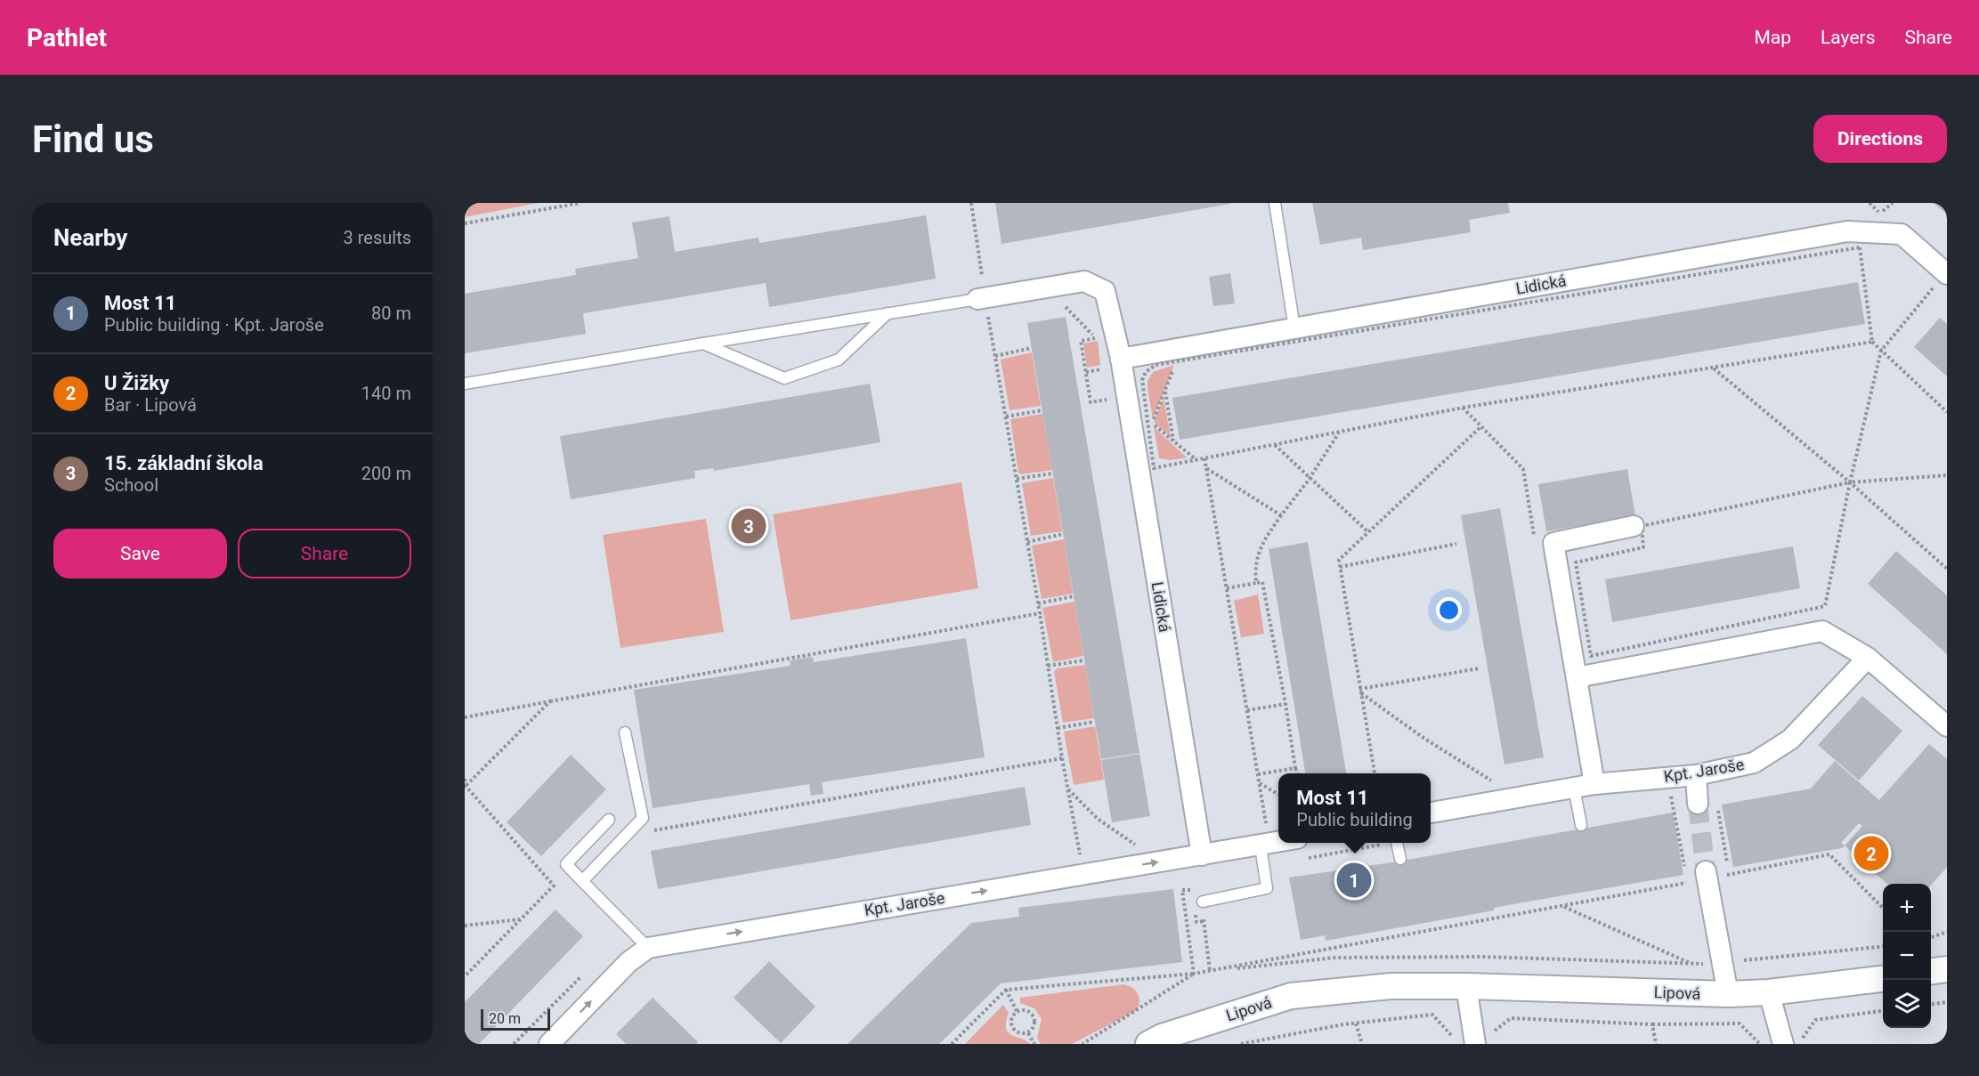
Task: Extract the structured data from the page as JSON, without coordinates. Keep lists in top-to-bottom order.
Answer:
{
  "streets": {
    "street": ["Lidická", "Kpt. Jaroše", "Lipová"]
  },
  "crossings": [
    ["Lidická", "Kpt. Jaroše"]
  ],
  "one_way": ["Kpt. Jaroše"],
  "scale_bar": "20 m",
  "page": {
    "header": "Pathlet",
    "nav": ["Map", "Layers", "Share"],
    "buttons": [
      "Directions",
      ["Save", "Share"]
    ],
    "title": "Find us",
    "heading": ["Nearby", "3 results"],
    "list": [
      {
        "mark": "1",
        "name": "Most 11",
        "note": "Public building · Kpt. Jaroše",
        "value": "80 m"
      },
      {
        "mark": "2",
        "name": "U Žižky",
        "note": "Bar · Lipová",
        "value": "140 m"
      },
      {
        "mark": "3",
        "name": "15. základní škola",
        "note": "School",
        "value": "200 m"
      }
    ],
    "pins": ["3", "2", "1"],
    "popup": ["Most 11", "Public building"],
    "map_buttons": ["+", "−"],
    "scale": "20 m"
  }
}
